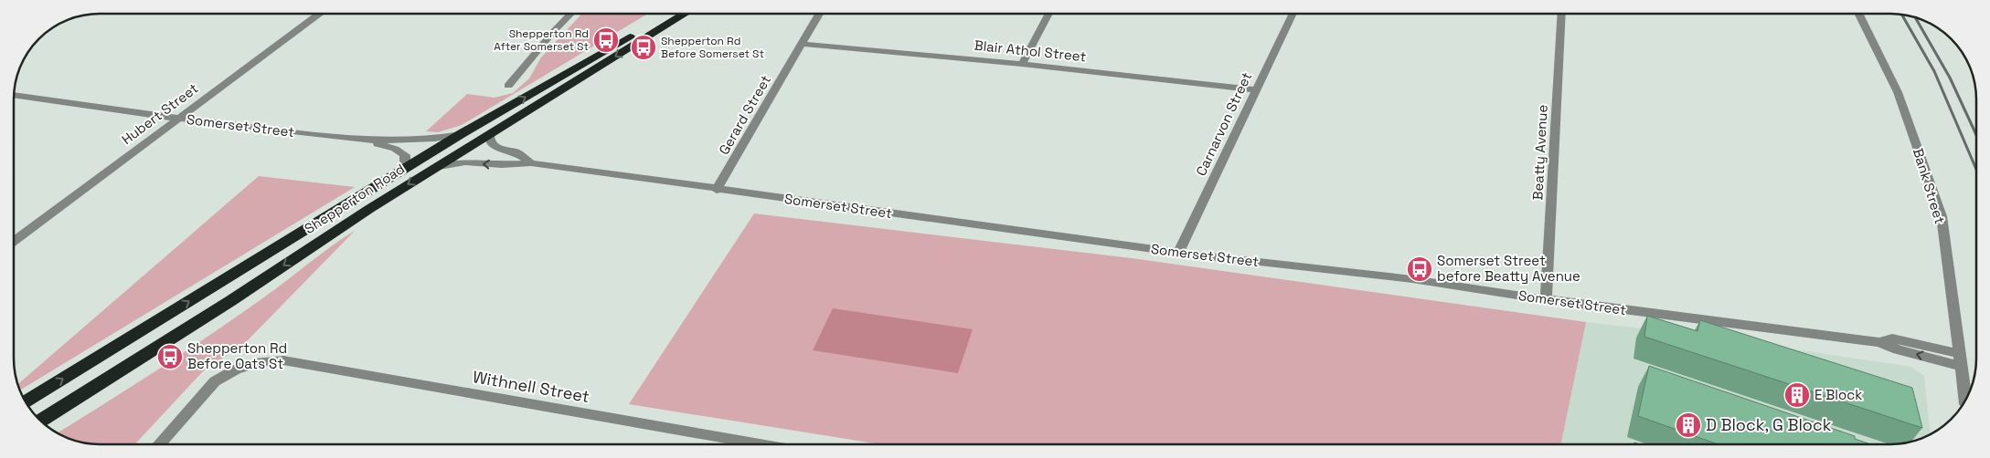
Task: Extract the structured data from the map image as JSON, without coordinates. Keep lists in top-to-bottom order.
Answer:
{
  "streets": {
    "highway": ["Shepperton Road"],
    "street": [
      "Blair Athol Street",
      "Hubert Street",
      "Gerard Street",
      "Carnarvon Street",
      "Somerset Street",
      "Beatty Avenue",
      "Bank Street",
      "Withnell Street"
    ]
  },
  "crossings": [
    ["Blair Athol Street", "Gerard Street"],
    ["Blair Athol Street", "Carnarvon Street"],
    ["Hubert Street", "Somerset Street"],
    ["Gerard Street", "Somerset Street"],
    ["Carnarvon Street", "Somerset Street"],
    ["Somerset Street", "Beatty Avenue"],
    ["Somerset Street", "Bank Street"],
    ["Somerset Street", "Shepperton Road"]
  ],
  "places": {
    "bus stop": [
      "Shepperton Rd After Somerset St",
      "Shepperton Rd Before Somerset St",
      "Somerset Street before Beatty Avenue",
      "Shepperton Rd Before Oats St"
    ],
    "building": ["E Block", "D Block, G Block"]
  }
}
